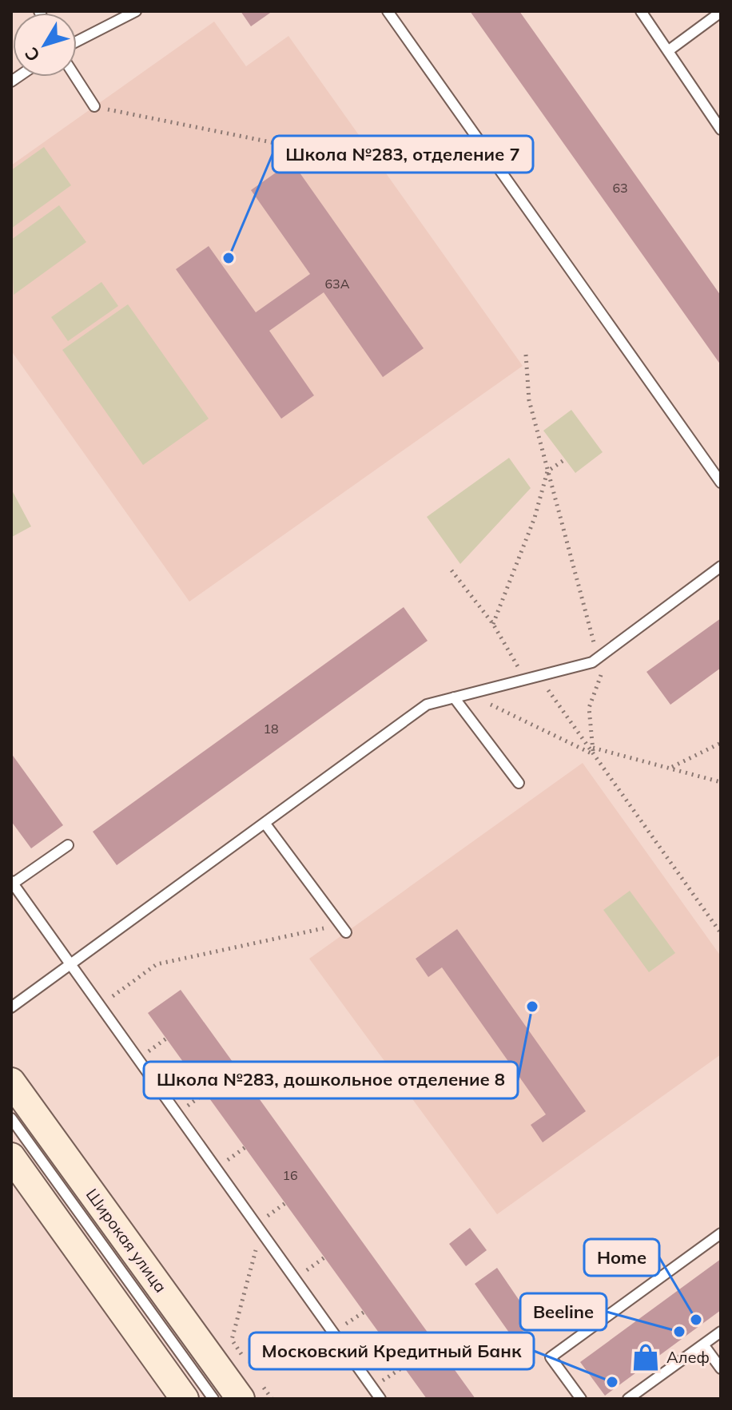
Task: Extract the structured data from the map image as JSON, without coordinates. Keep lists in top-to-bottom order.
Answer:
{
  "streets": {
    "main road": ["Широкая улица"]
  },
  "places": {
    "other": [
      "Школа №283, отделение 7",
      "Школа №283, дошкольное отделение 8",
      "Home",
      "Beeline",
      "Московский Кредитный Банк"
    ],
    "shop": ["Алеф"]
  },
  "house_numbers": [
    "63",
    "63А",
    "18",
    "16"
  ],
  "north": "bottom left"
}
